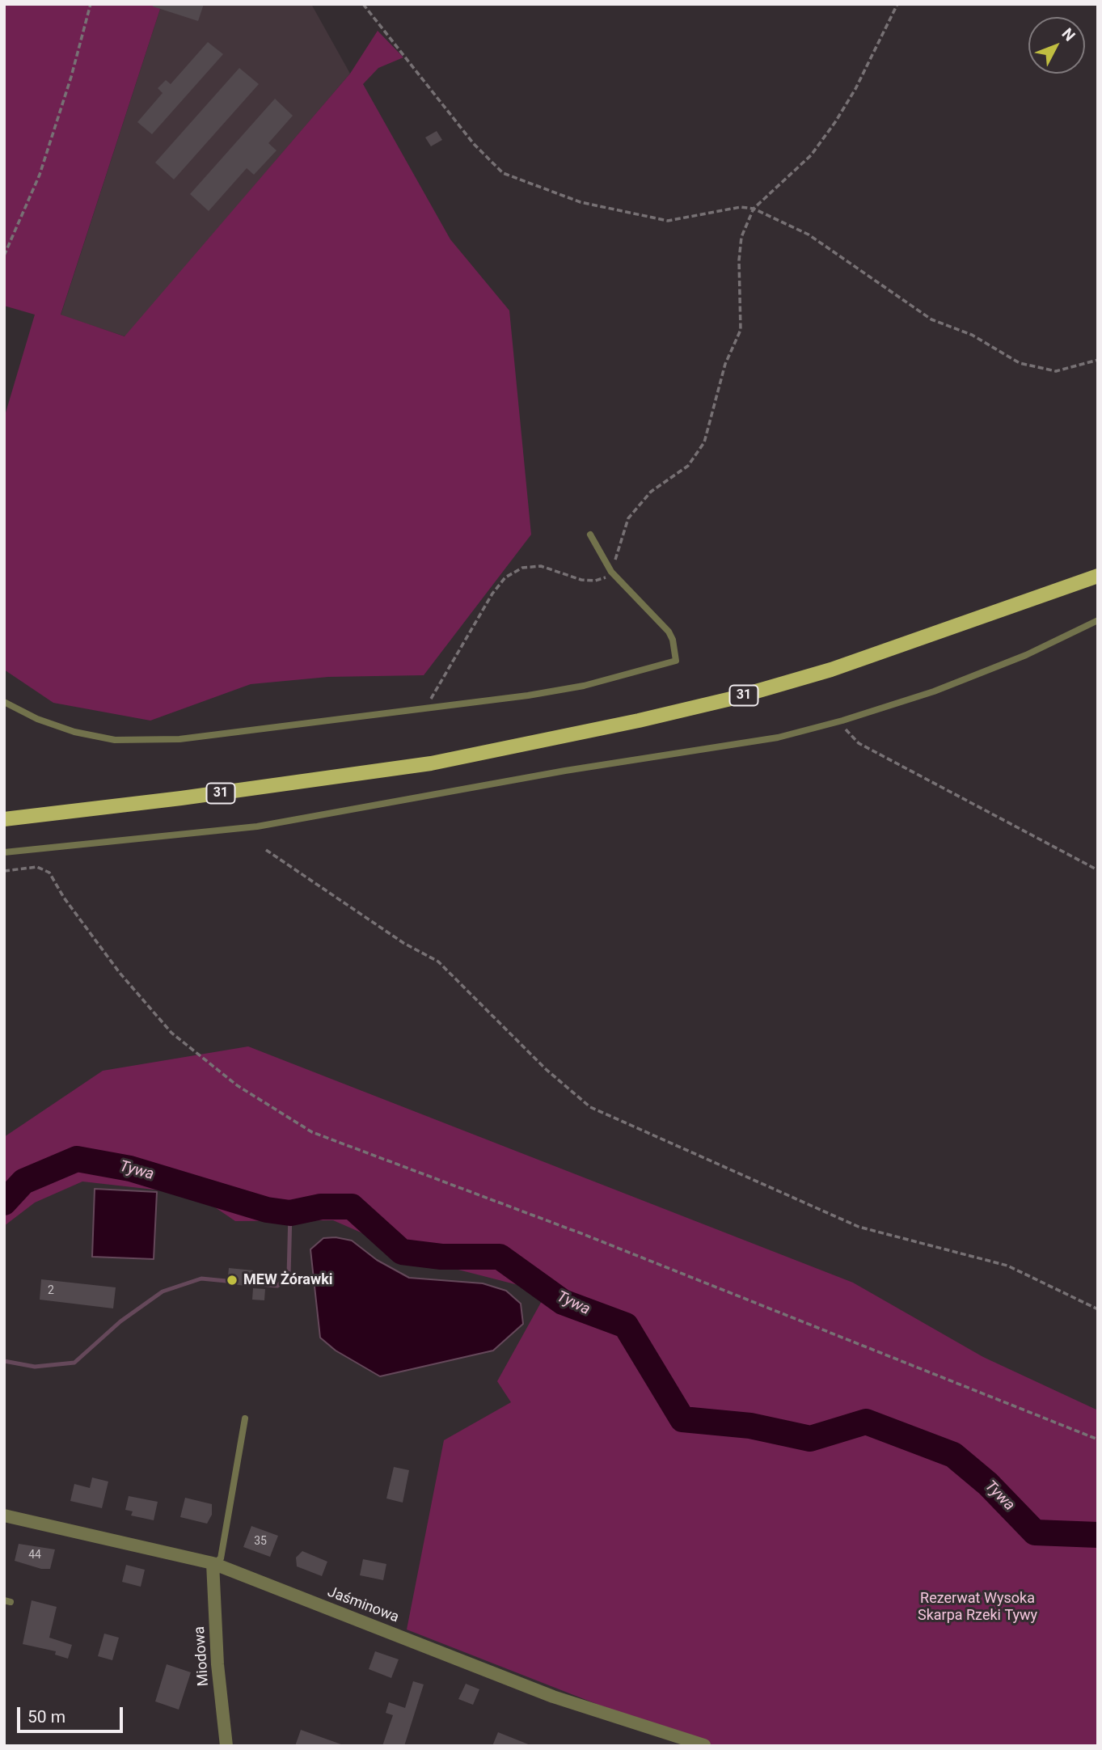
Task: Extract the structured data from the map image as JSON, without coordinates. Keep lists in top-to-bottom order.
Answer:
{
  "streets": {
    "main road": ["31"],
    "street": ["Jaśminowa", "Miodowa"]
  },
  "crossings": [
    ["Jaśminowa", "Miodowa"]
  ],
  "water": ["Tywa"],
  "parks": ["Rezerwat Wysoka Skarpa Rzeki Tywy"],
  "places": ["MEW Żórawki"],
  "house_numbers": ["2", "35", "44"],
  "scale_bar": "50 m",
  "north": "top right"
}
